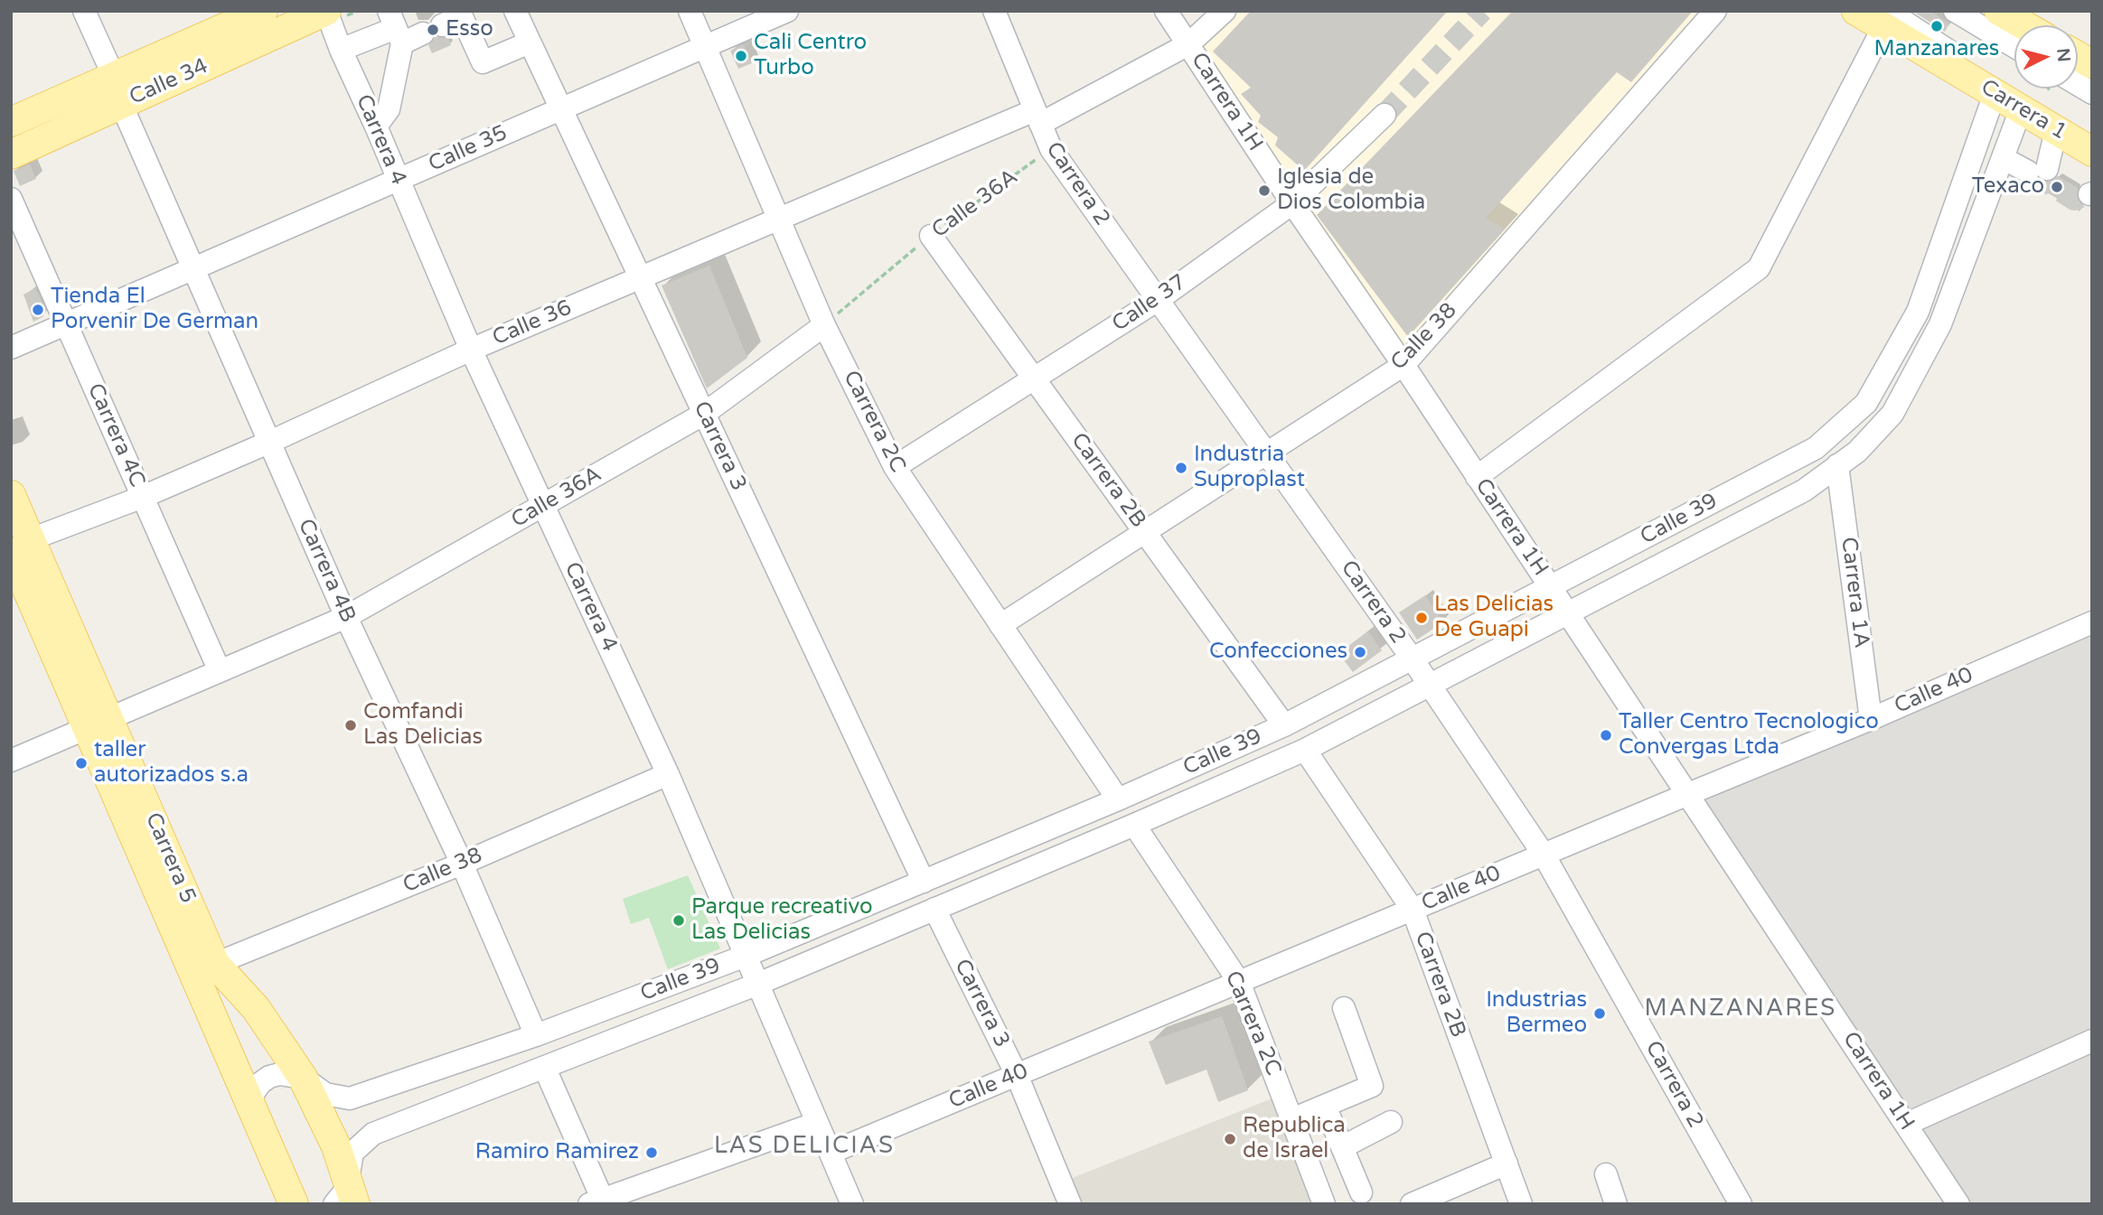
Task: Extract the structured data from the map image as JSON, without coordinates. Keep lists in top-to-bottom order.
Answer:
{
  "streets": {
    "main road": ["Calle 34", "Carrera 1", "Carrera 5"],
    "street": [
      "Carrera 1H",
      "Carrera 4",
      "Calle 35",
      "Carrera 2",
      "Calle 36A",
      "Calle 37",
      "Calle 36",
      "Calle 38",
      "Carrera 2C",
      "Carrera 4C",
      "Carrera 3",
      "Carrera 2B",
      "Calle 39",
      "Carrera 4B",
      "Carrera 1A",
      "Calle 40"
    ]
  },
  "crossings": [
    ["Calle 34", "Carrera 4"],
    ["Calle 34", "Carrera 4B"],
    ["Carrera 1H", "Calle 37"],
    ["Carrera 1H", "Calle 38"],
    ["Carrera 1H", "Calle 39"],
    ["Carrera 1H", "Calle 40"],
    ["Carrera 1", "Calle 39"],
    ["Carrera 4", "Calle 35"],
    ["Carrera 4", "Calle 36A"],
    ["Carrera 4", "Calle 36"],
    ["Carrera 4", "Calle 38"],
    ["Carrera 4", "Calle 39"],
    ["Carrera 4", "Calle 40"],
    ["Calle 35", "Carrera 2C"],
    ["Calle 35", "Carrera 4C"],
    ["Calle 35", "Carrera 3"],
    ["Calle 35", "Carrera 4B"],
    ["Carrera 2", "Calle 36A"],
    ["Carrera 2", "Calle 37"],
    ["Carrera 2", "Calle 36"],
    ["Carrera 2", "Calle 38"],
    ["Carrera 2", "Calle 39"],
    ["Carrera 2", "Calle 40"],
    ["Calle 36A", "Carrera 2C"],
    ["Calle 36A", "Carrera 4C"],
    ["Calle 36A", "Carrera 3"],
    ["Calle 36A", "Carrera 2B"],
    ["Calle 36A", "Carrera 4B"],
    ["Calle 36A", "Carrera 5"],
    ["Calle 37", "Carrera 2C"],
    ["Calle 37", "Carrera 2B"],
    ["Calle 36", "Carrera 2C"],
    ["Calle 36", "Carrera 4C"],
    ["Calle 36", "Carrera 3"],
    ["Calle 36", "Carrera 4B"],
    ["Calle 36", "Carrera 5"],
    ["Calle 38", "Carrera 2C"],
    ["Calle 38", "Carrera 2B"],
    ["Calle 38", "Carrera 4B"],
    ["Calle 38", "Carrera 5"],
    ["Carrera 2C", "Calle 39"],
    ["Carrera 2C", "Calle 40"],
    ["Carrera 3", "Calle 39"],
    ["Carrera 3", "Calle 40"],
    ["Carrera 2B", "Calle 39"],
    ["Carrera 2B", "Calle 40"],
    ["Calle 39", "Carrera 4B"],
    ["Calle 39", "Carrera 1A"],
    ["Calle 39", "Carrera 5"],
    ["Carrera 1A", "Calle 40"]
  ],
  "districts": ["MANZANARES", "LAS DELICIAS"],
  "places": [
    "Manzanares",
    "Esso",
    "Cali Centro Turbo",
    "Texaco",
    "Iglesia de Dios Colombia",
    "Tienda El Porvenir De German",
    "Industria Suproplast",
    "Las Delicias De Guapi",
    "Confecciones",
    "Comfandi Las Delicias",
    "Taller Centro Tecnologico Convergas Ltda",
    "taller autorizados s.a",
    "Parque recreativo Las Delicias",
    "Industrias Bermeo",
    "Republica de Israel",
    "Ramiro Ramirez"
  ],
  "north": "right"
}
